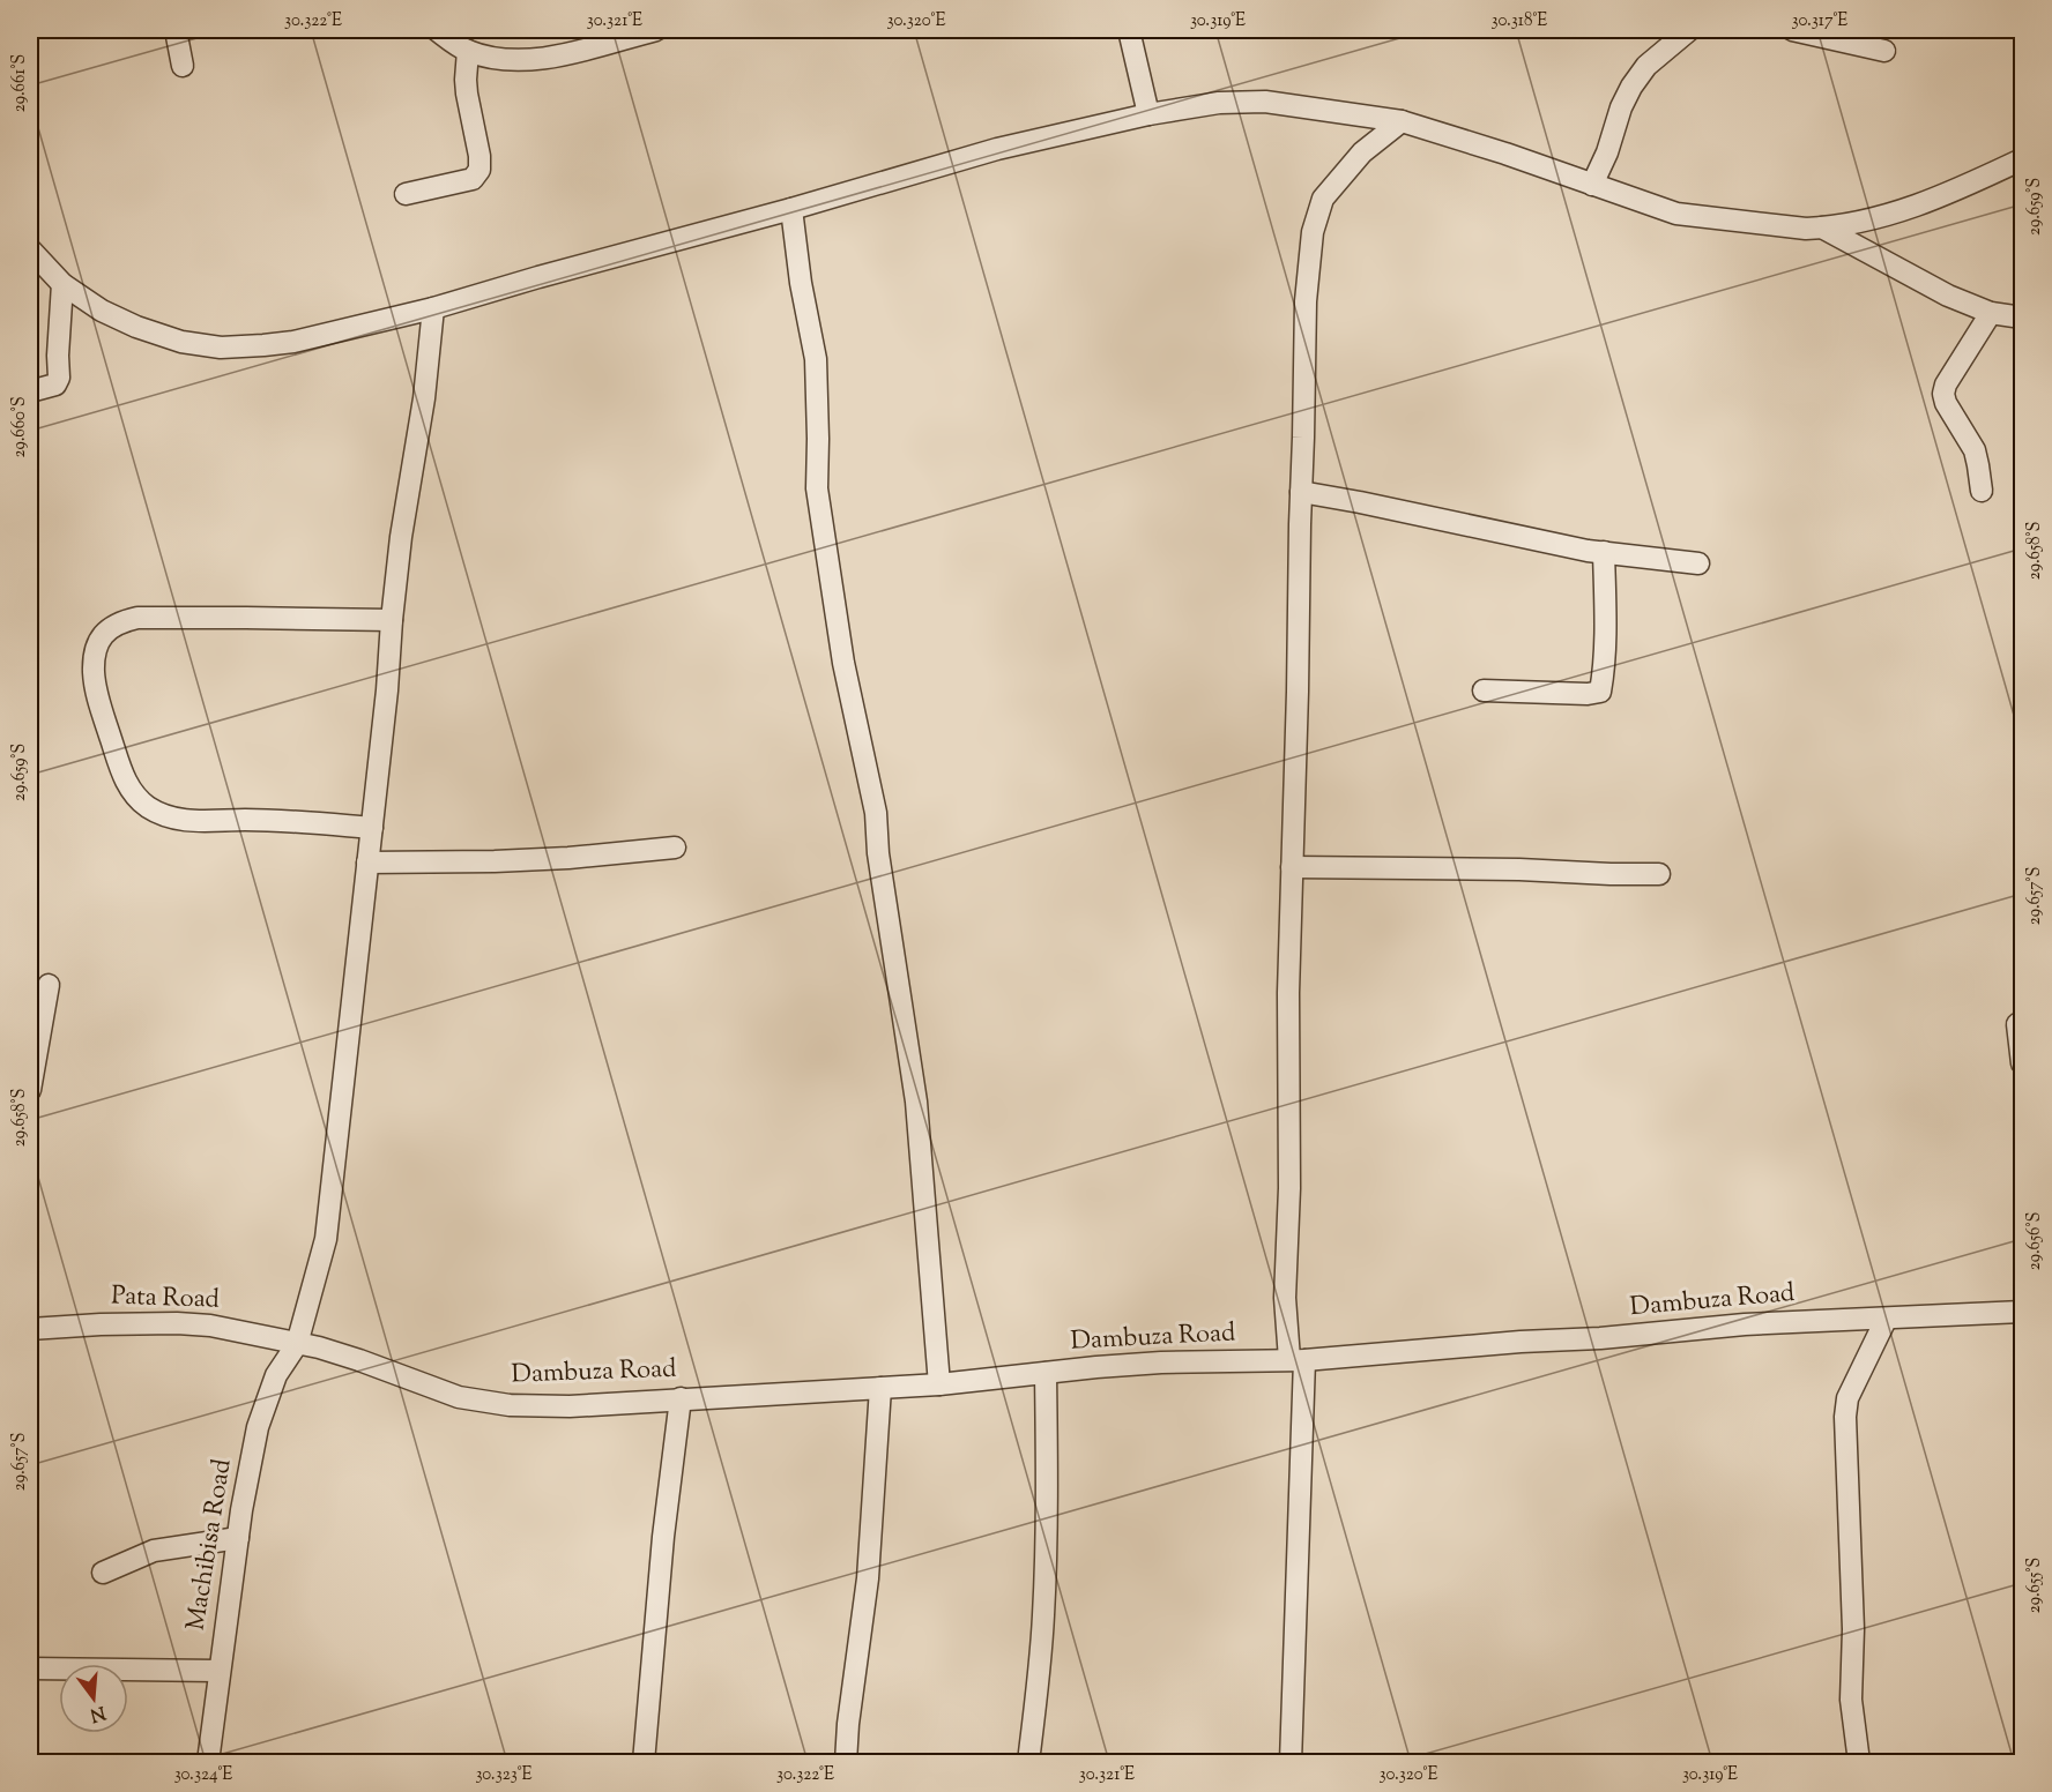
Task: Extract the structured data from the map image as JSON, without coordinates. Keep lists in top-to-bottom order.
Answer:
{
  "streets": {
    "street": ["Pata Road", "Dambuza Road", "Machibisa Road"]
  },
  "crossings": [
    ["Pata Road", "Dambuza Road"],
    ["Pata Road", "Machibisa Road"],
    ["Dambuza Road", "Machibisa Road"]
  ],
  "north": "bottom",
  "coordinates": [
    "30.322°E",
    "30.321°E",
    "30.320°E",
    "30.319°E",
    "30.318°E",
    "30.317°E",
    "29.661°S",
    "29.659°S",
    "29.660°S",
    "29.658°S",
    "29.657°S",
    "29.656°S",
    "29.655°S",
    "30.324°E",
    "30.323°E"
  ]
}
